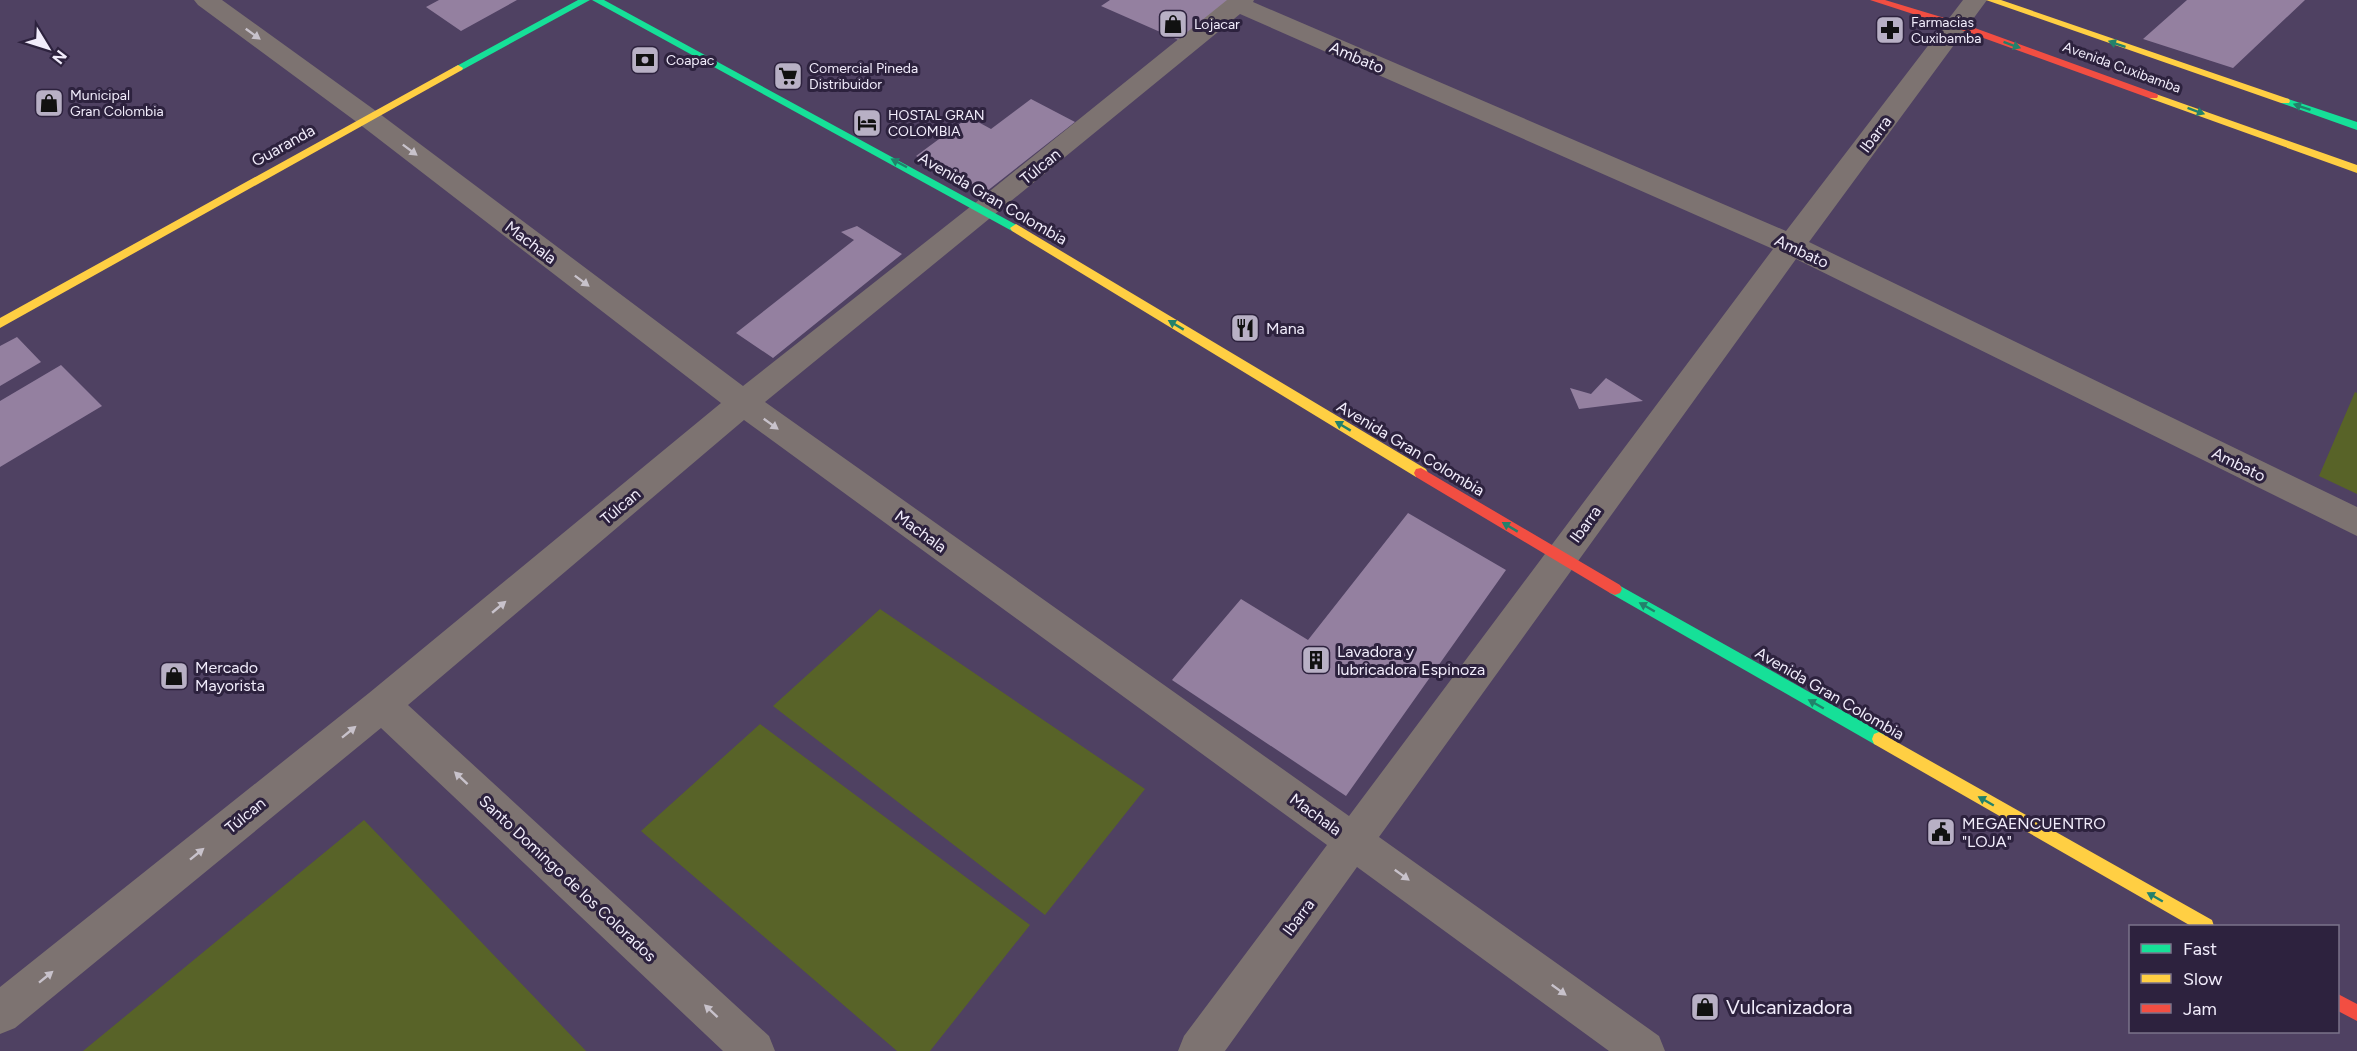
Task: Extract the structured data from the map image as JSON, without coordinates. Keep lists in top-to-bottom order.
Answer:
{
  "streets": {
    "street": [
      "Ambato",
      "Avenida Cuxibamba",
      "Ibarra",
      "Guaranda",
      "Túlcan",
      "Avenida Gran Colombia",
      "Machala",
      "Santo Domingo de los Colorados"
    ]
  },
  "crossings": [
    ["Ambato", "Ibarra"],
    ["Ambato", "Túlcan"],
    ["Avenida Cuxibamba", "Ibarra"],
    ["Ibarra", "Avenida Gran Colombia"],
    ["Ibarra", "Machala"],
    ["Guaranda", "Machala"],
    ["Túlcan", "Avenida Gran Colombia"],
    ["Túlcan", "Machala"],
    ["Túlcan", "Santo Domingo de los Colorados"]
  ],
  "one_way": [
    "Túlcan",
    "Avenida Gran Colombia",
    "Machala",
    "Santo Domingo de los Colorados"
  ],
  "places": {
    "shop": [
      "Lojacar",
      "Municipal Gran Colombia",
      "Mercado Mayorista",
      "Vulcanizadora"
    ],
    "pharmacy": ["Farmacias Cuxibamba"],
    "bank": ["Coapac"],
    "supermarket": ["Comercial Pineda Distribuidor"],
    "hotel": ["HOSTAL GRAN COLOMBIA"],
    "restaurant": ["Mana"],
    "building": ["Lavadora y lubricadora Espinoza"],
    "public building": ["MEGAENCUENTRO \"LOJA\""]
  },
  "legend": ["Fast", "Slow", "Jam"],
  "north": "bottom right"
}
